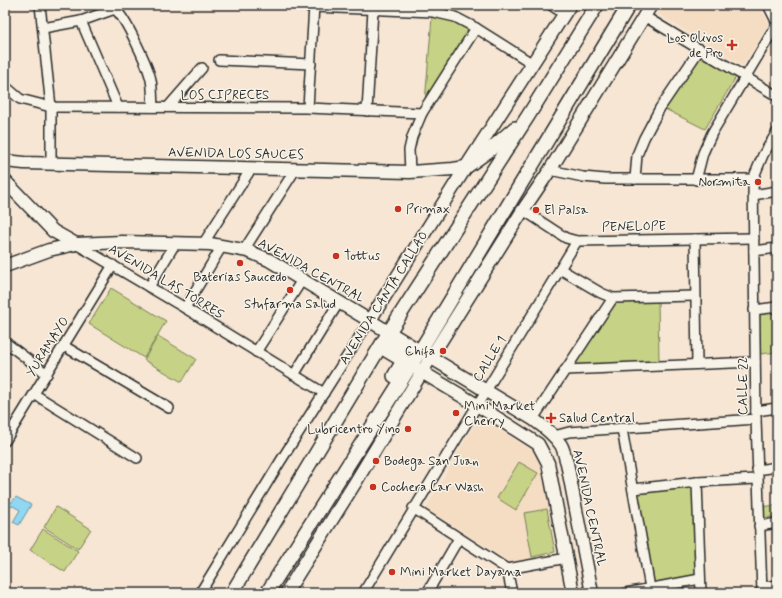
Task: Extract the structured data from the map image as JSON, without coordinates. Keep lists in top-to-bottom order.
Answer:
{
  "streets": {
    "main road": ["AVENIDA CANTA CALLAO"],
    "street": [
      "LOS CIPRECES",
      "AVENIDA LOS SAUCES",
      "PENELOPE",
      "AVENIDA CENTRAL",
      "AVENIDA LAS TORRES",
      "YURAMAYO",
      "CALLE 1",
      "CALLE 22"
    ]
  },
  "crossings": [
    ["AVENIDA LOS SAUCES", "AVENIDA CANTA CALLAO"],
    ["PENELOPE", "CALLE 1"],
    ["PENELOPE", "CALLE 22"],
    ["AVENIDA CENTRAL", "AVENIDA LAS TORRES"],
    ["AVENIDA CENTRAL", "AVENIDA CANTA CALLAO"],
    ["AVENIDA CENTRAL", "CALLE 1"],
    ["AVENIDA LAS TORRES", "AVENIDA CANTA CALLAO"],
    ["AVENIDA LAS TORRES", "YURAMAYO"]
  ],
  "places": {
    "health": ["Los Olivos de Pro", "Salud Central"],
    "other": [
      "Normita",
      "Primax",
      "El Palsa",
      "Tottus",
      "Baterias Saucedo",
      "Stufarma Salud",
      "Chifa",
      "Mini Market Cherry",
      "Lubricentro Yino",
      "Bodega San Juan",
      "Cochera Car Wash",
      "Mini Market Dayana"
    ]
  }
}
